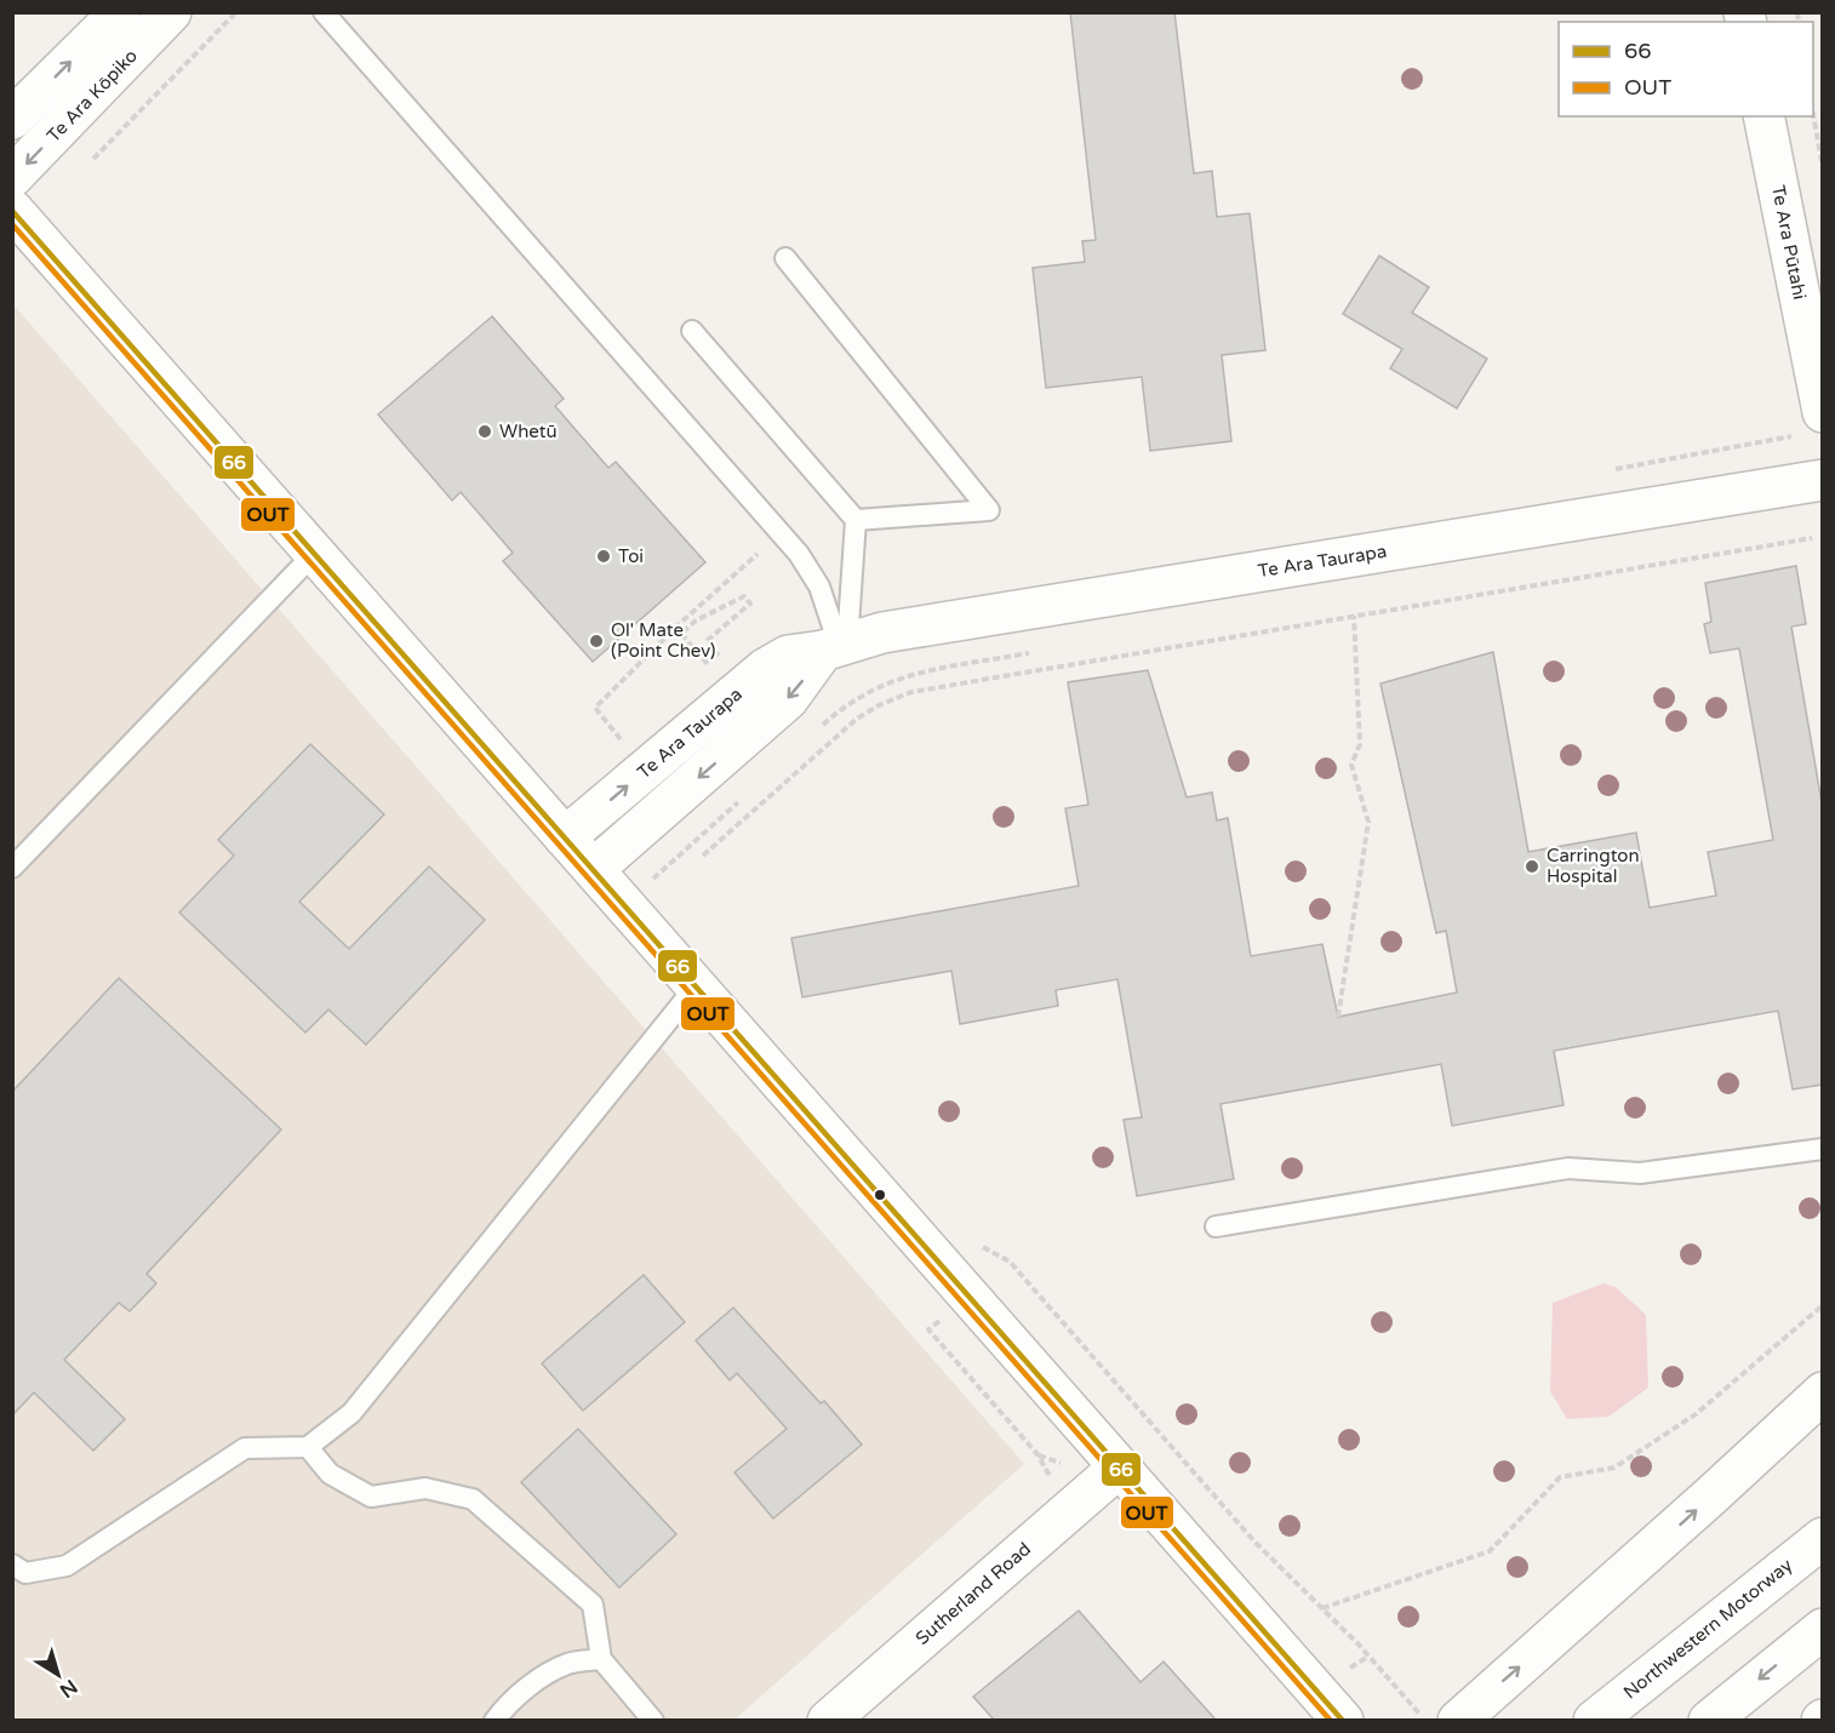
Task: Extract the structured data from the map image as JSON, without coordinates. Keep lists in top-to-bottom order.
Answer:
{
  "streets": {
    "main road": [
      "Te Ara Kōpiko",
      "Te Ara Pūtahi",
      "Te Ara Taurapa",
      "Sutherland Road",
      "Northwestern Motorway"
    ]
  },
  "places": [
    "Whetū",
    "Toi",
    "Ol' Mate (Point Chev)",
    "Carrington Hospital"
  ],
  "lines": ["transit line 66", "transit line OUT"],
  "legend": ["66", "OUT"],
  "north": "bottom right"
}
